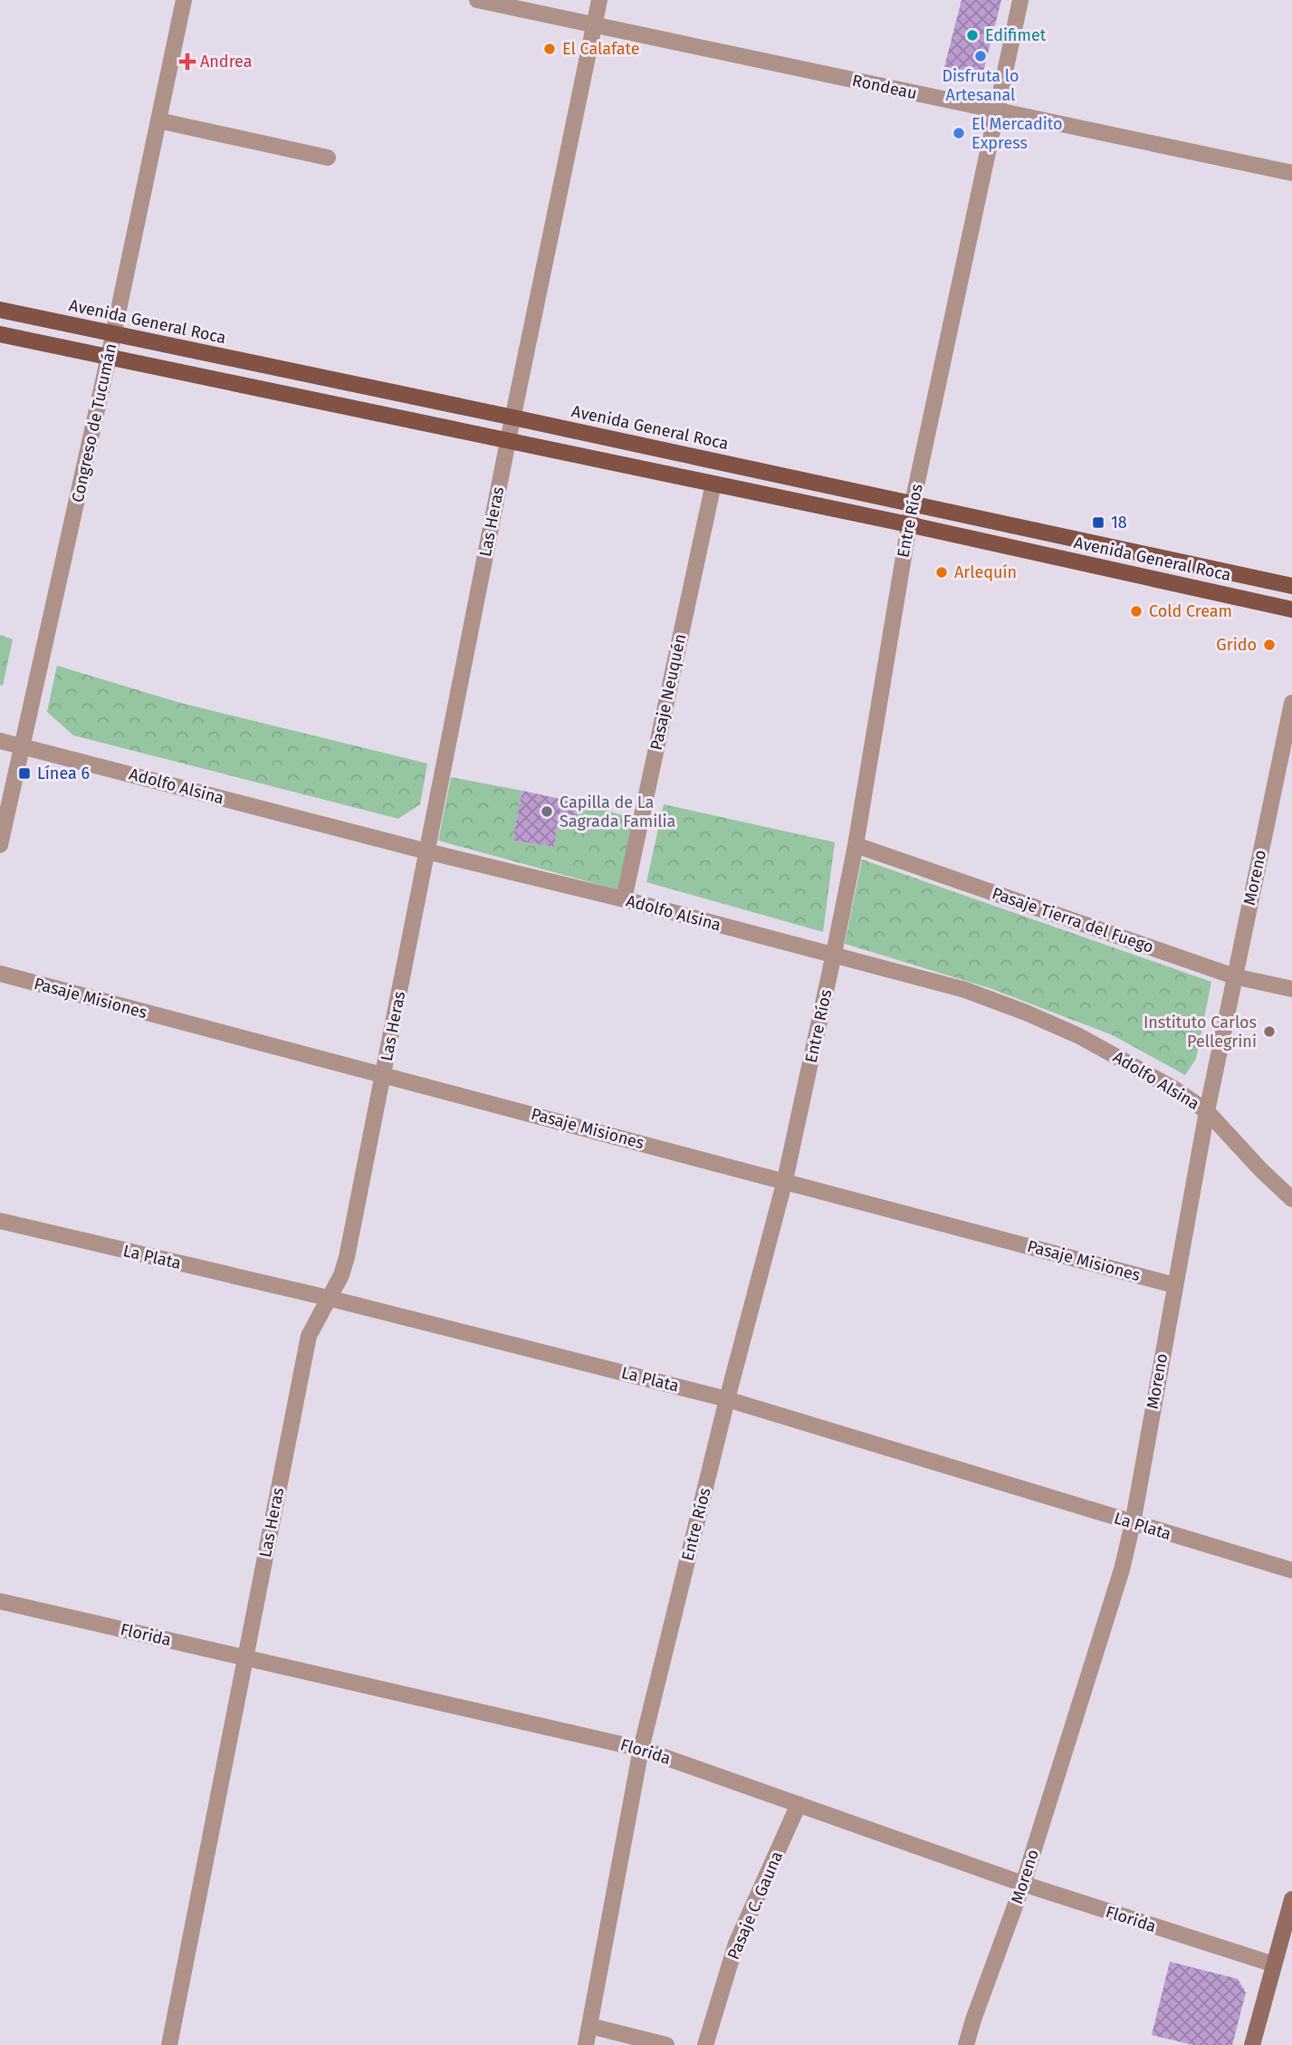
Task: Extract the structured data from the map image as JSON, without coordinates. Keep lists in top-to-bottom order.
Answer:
{
  "streets": {
    "main road": ["Avenida General Roca"],
    "street": [
      "Rondeau",
      "Congreso de Tucumán",
      "Entre Ríos",
      "Las Heras",
      "Pasaje Neuquén",
      "Adolfo Alsina",
      "Moreno",
      "Pasaje Tierra del Fuego",
      "Pasaje Misiones",
      "La Plata",
      "Florida",
      "Pasaje C. Gauna"
    ]
  },
  "crossings": [
    ["Rondeau", "Entre Ríos"],
    ["Rondeau", "Las Heras"],
    ["Avenida General Roca", "Congreso de Tucumán"],
    ["Avenida General Roca", "Entre Ríos"],
    ["Avenida General Roca", "Las Heras"],
    ["Avenida General Roca", "Pasaje Neuquén"],
    ["Congreso de Tucumán", "Adolfo Alsina"],
    ["Entre Ríos", "Adolfo Alsina"],
    ["Entre Ríos", "Pasaje Tierra del Fuego"],
    ["Entre Ríos", "Pasaje Misiones"],
    ["Entre Ríos", "La Plata"],
    ["Entre Ríos", "Florida"],
    ["Las Heras", "Adolfo Alsina"],
    ["Las Heras", "Pasaje Misiones"],
    ["Las Heras", "La Plata"],
    ["Las Heras", "Florida"],
    ["Pasaje Neuquén", "Adolfo Alsina"],
    ["Adolfo Alsina", "Moreno"],
    ["Moreno", "Pasaje Tierra del Fuego"],
    ["Moreno", "Pasaje Misiones"],
    ["Moreno", "La Plata"],
    ["Moreno", "Florida"],
    ["Florida", "Pasaje C. Gauna"]
  ],
  "places": {
    "other": [
      "Edifimet",
      "El Calafate",
      "Disfruta lo Artesanal",
      "El Mercadito Express",
      "Arlequín",
      "Cold Cream",
      "Grido",
      "Capilla de La Sagrada Familia",
      "Instituto Carlos Pellegrini"
    ],
    "health": ["Andrea"],
    "transit": ["18", "Línea 6"]
  }
}
